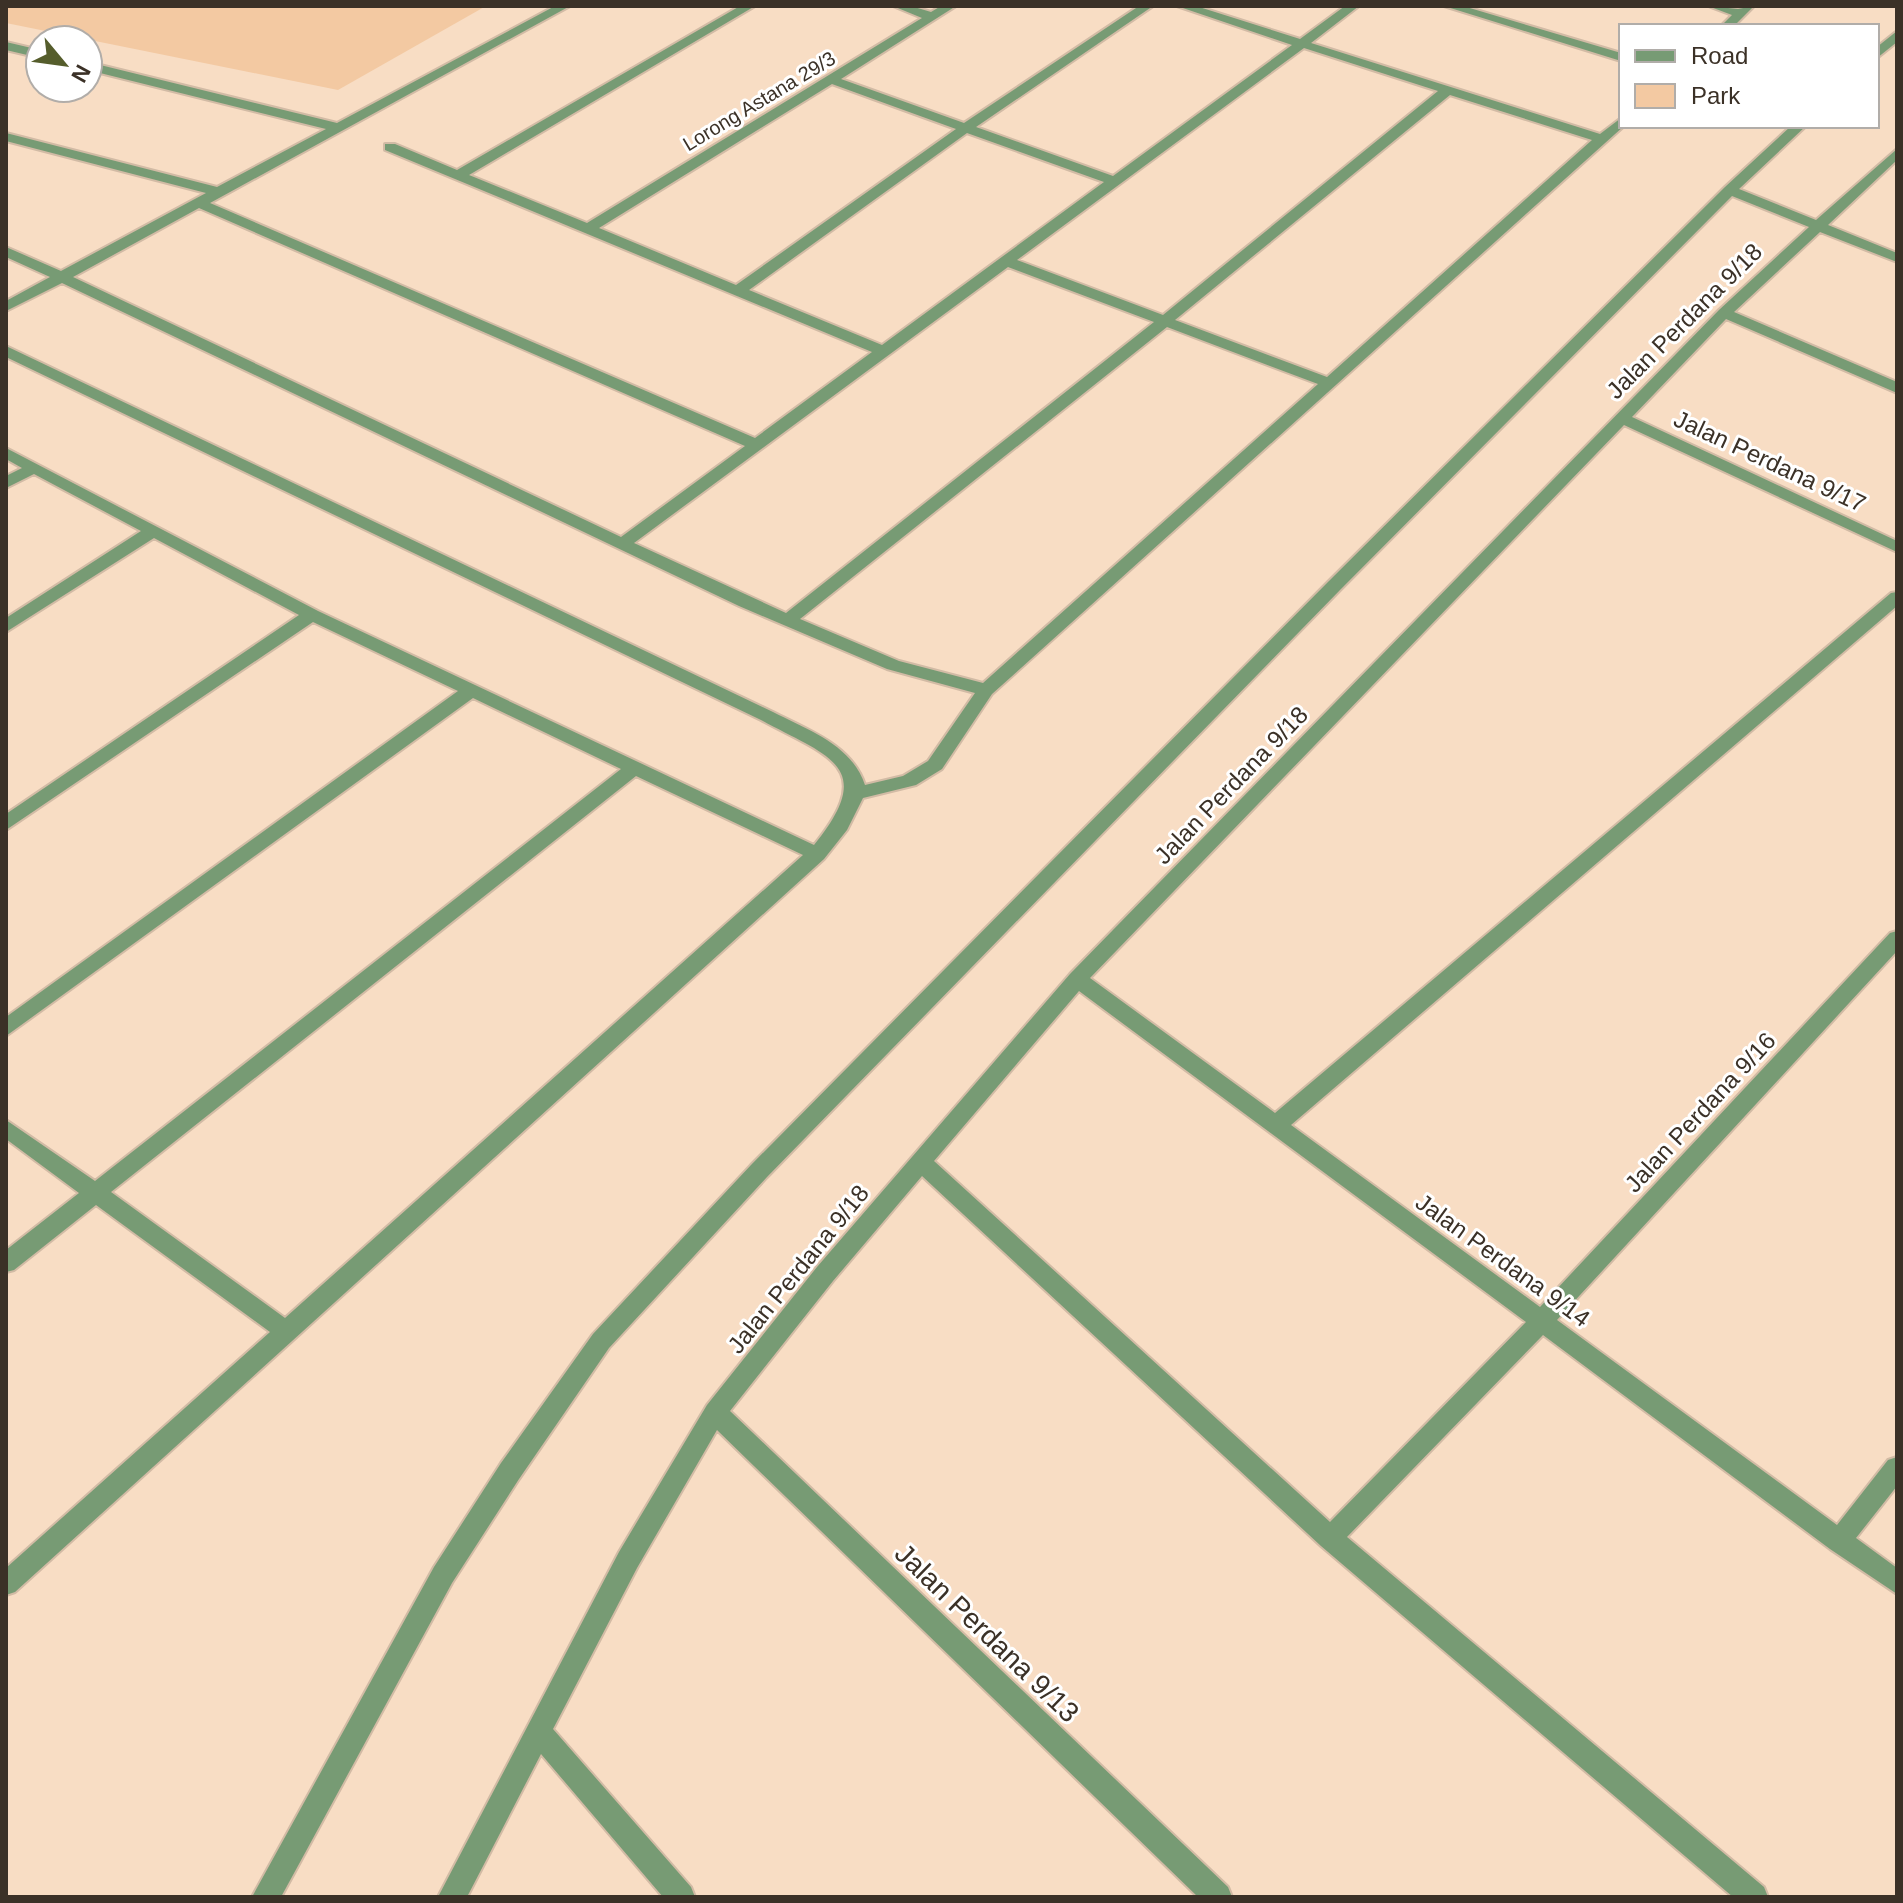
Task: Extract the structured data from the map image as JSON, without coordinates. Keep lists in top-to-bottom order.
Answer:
{
  "streets": {
    "street": [
      "Lorong Astana 29/3",
      "Jalan Perdana 9/18",
      "Jalan Perdana 9/17",
      "Jalan Perdana 9/16",
      "Jalan Perdana 9/14",
      "Jalan Perdana 9/13"
    ]
  },
  "crossings": [
    ["Jalan Perdana 9/18", "Jalan Perdana 9/17"],
    ["Jalan Perdana 9/18", "Jalan Perdana 9/14"],
    ["Jalan Perdana 9/18", "Jalan Perdana 9/13"],
    ["Jalan Perdana 9/16", "Jalan Perdana 9/14"]
  ],
  "legend": ["Road", "Park"],
  "north": "bottom right"
}
